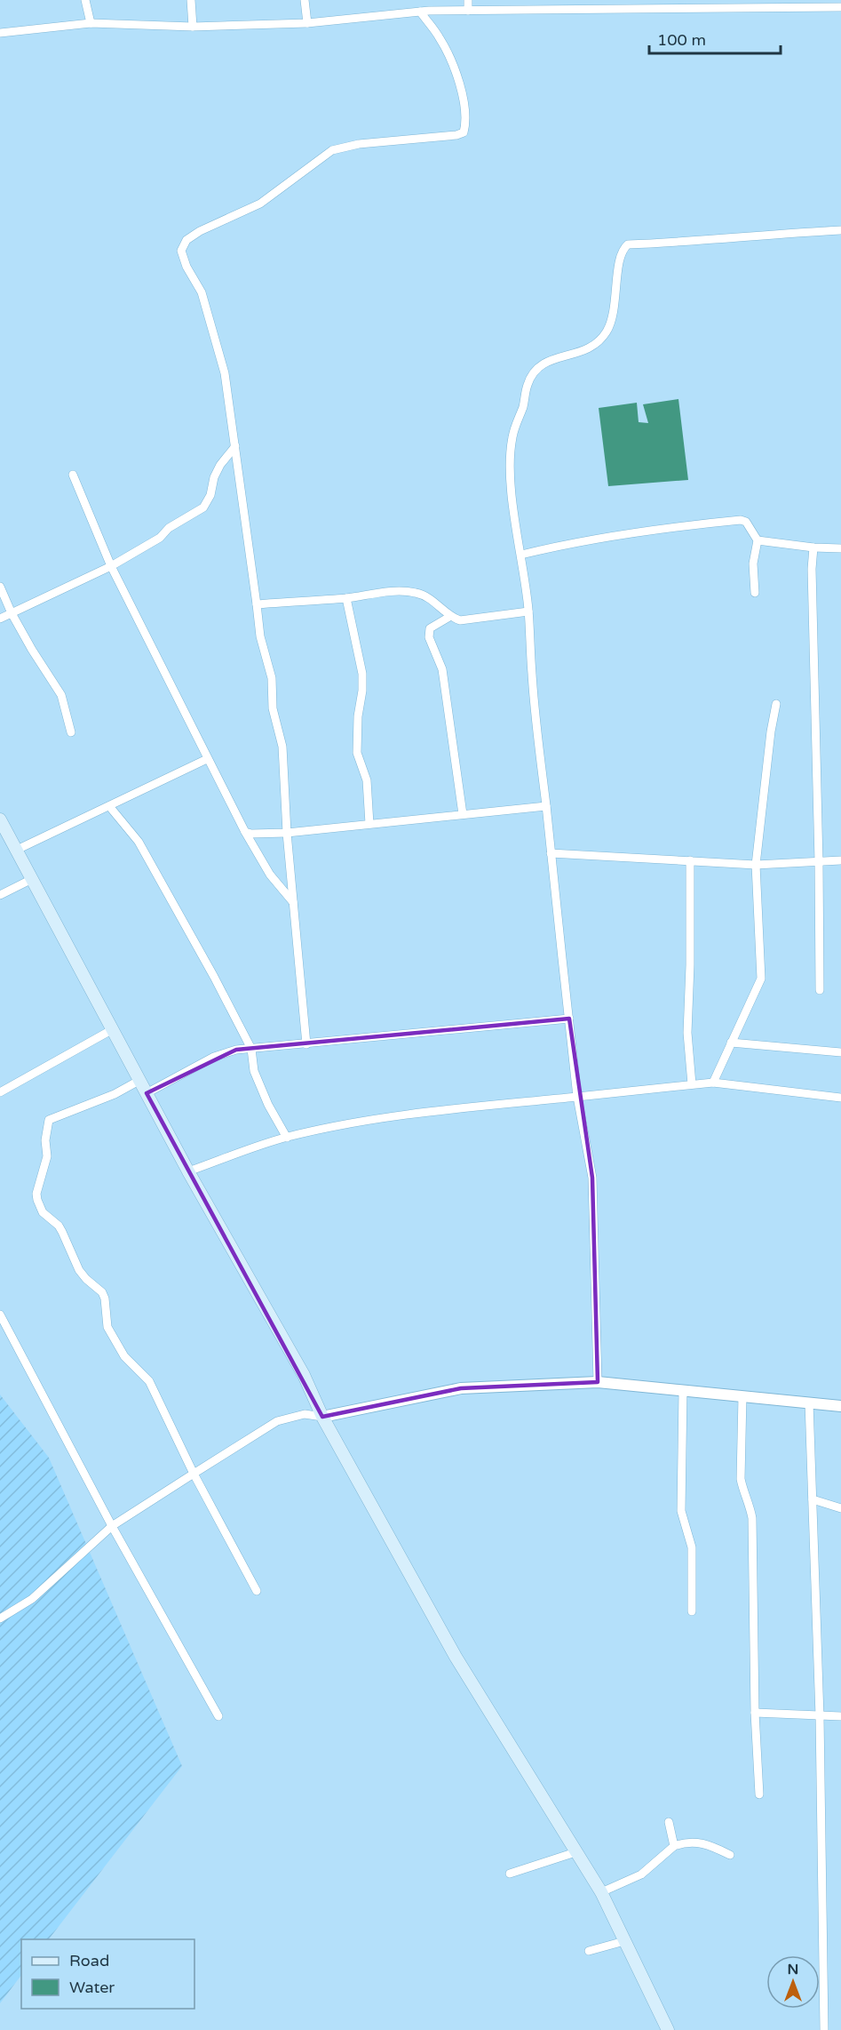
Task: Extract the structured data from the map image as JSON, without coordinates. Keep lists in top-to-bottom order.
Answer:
{
  "legend": ["Road", "Water"],
  "scale_bar": "100 m",
  "north": "top"
}
